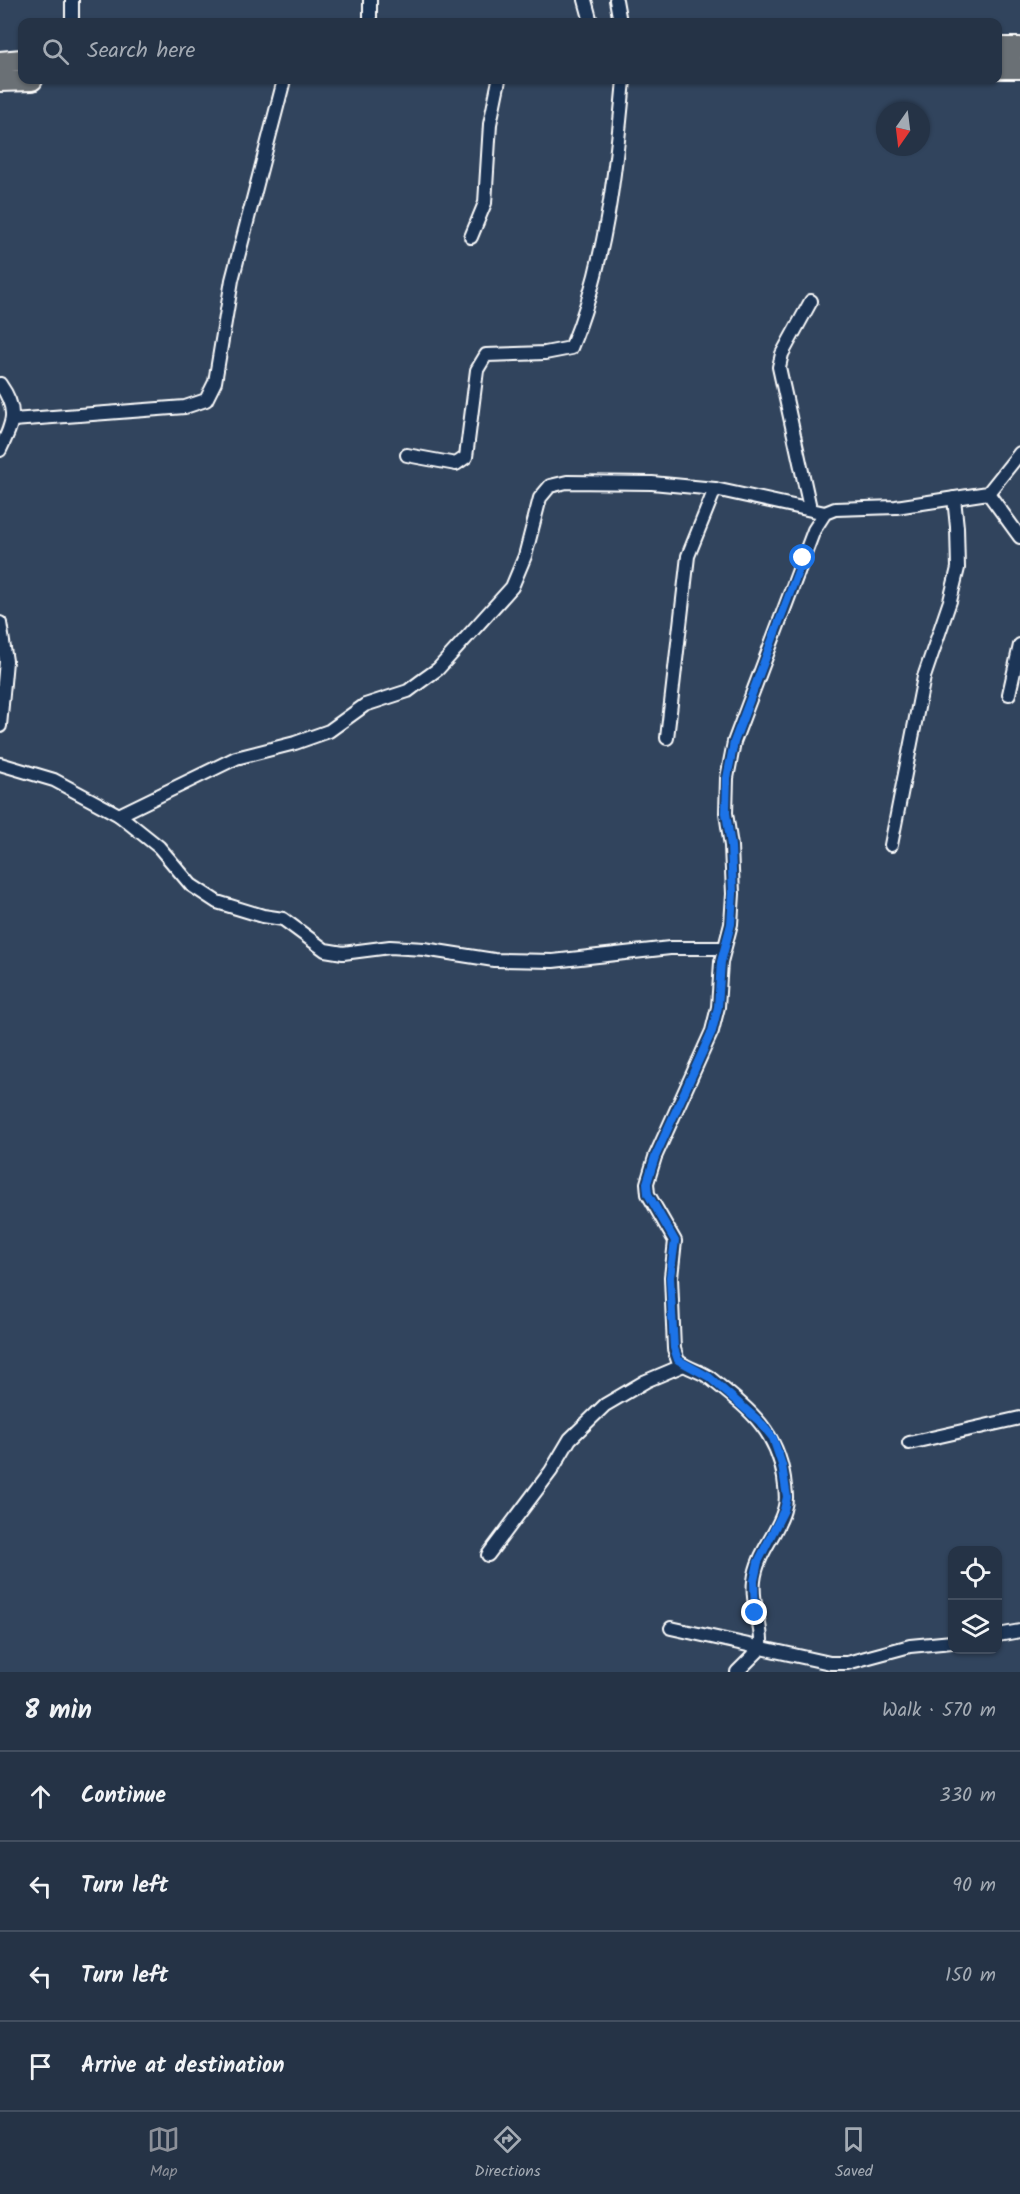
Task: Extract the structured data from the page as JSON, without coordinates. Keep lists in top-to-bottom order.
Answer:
{
  "north": "bottom",
  "page": {
    "search": "Search here",
    "heading": ["8 min", "Walk · 570 m"],
    "list": [
      ["Continue", "330 m"],
      ["Turn left", "90 m"],
      ["Turn left", "150 m"],
      "Arrive at destination"
    ],
    "nav": ["Map", "Directions", "Saved"]
  }
}
